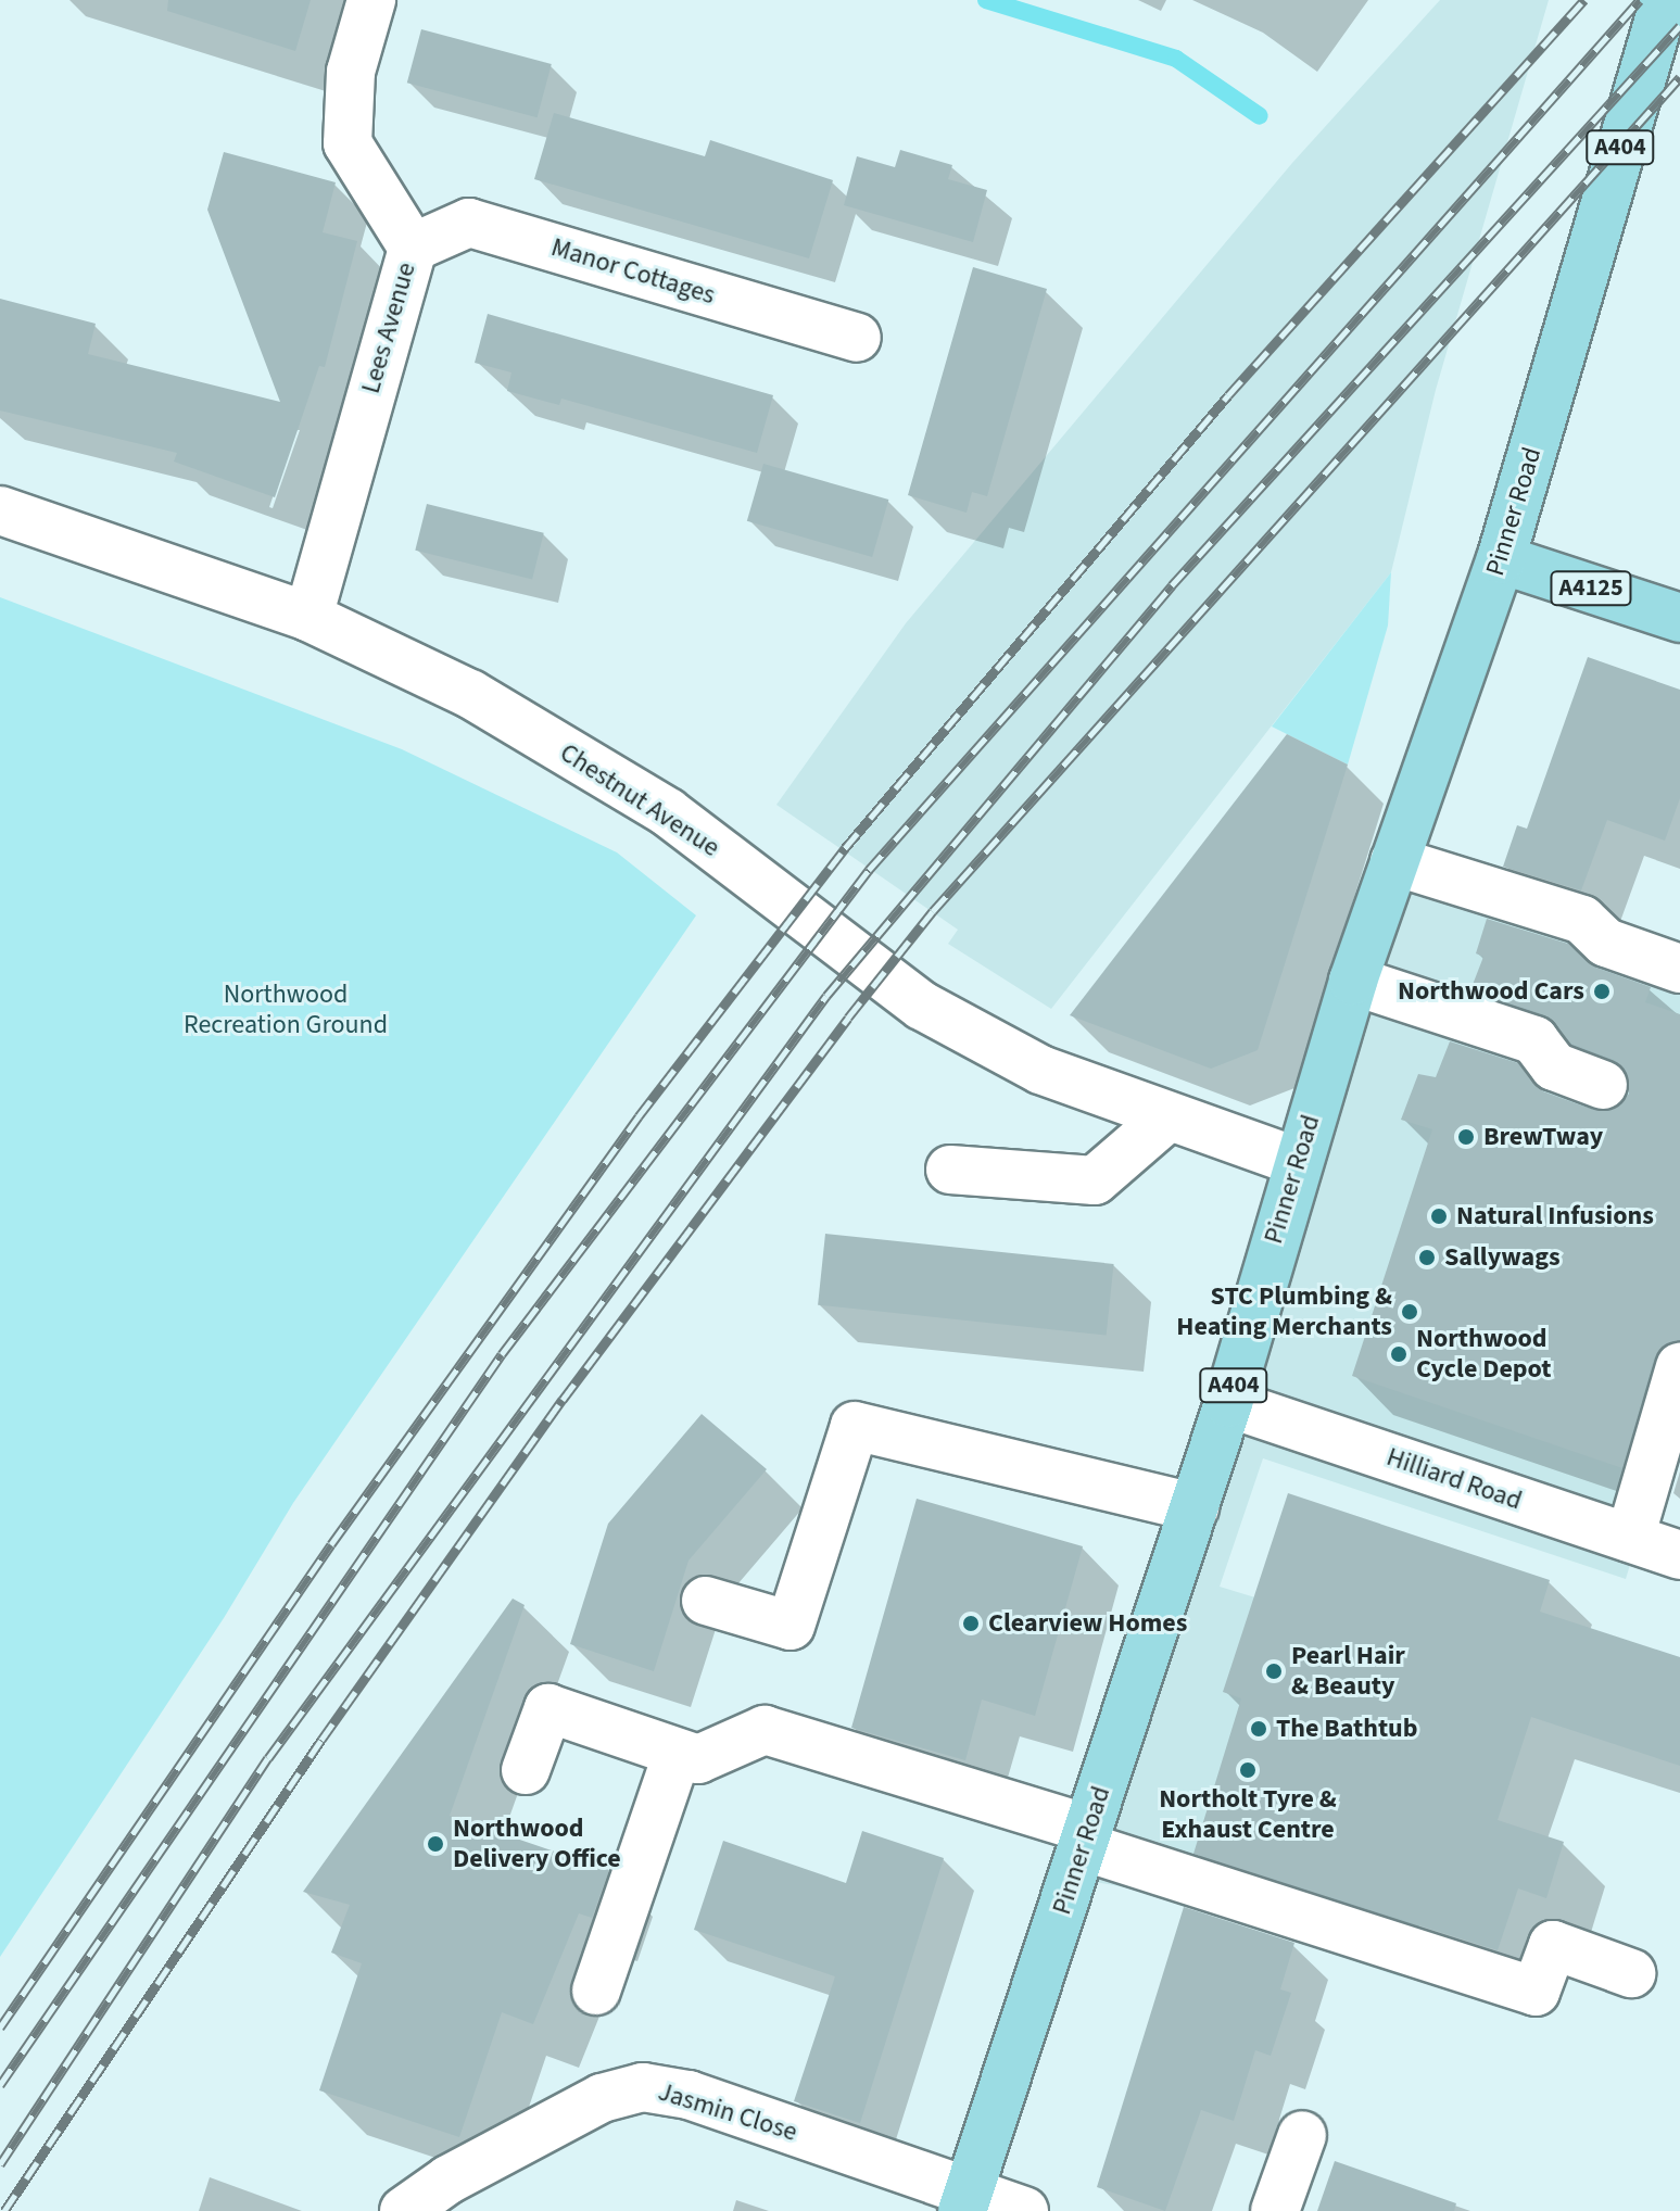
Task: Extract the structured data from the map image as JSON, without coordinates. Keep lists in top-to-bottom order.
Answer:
{
  "streets": {
    "main road": ["A404", "Pinner Road", "A4125"],
    "street": [
      "Manor Cottages",
      "Lees Avenue",
      "Chestnut Avenue",
      "Hilliard Road",
      "Jasmin Close"
    ]
  },
  "crossings": [
    ["Manor Cottages", "Lees Avenue"],
    ["Lees Avenue", "Chestnut Avenue"],
    ["Pinner Road", "A4125"],
    ["Pinner Road", "Chestnut Avenue"],
    ["Pinner Road", "Hilliard Road"],
    ["Pinner Road", "Jasmin Close"]
  ],
  "parks": ["Northwood Recreation Ground"],
  "places": [
    "Northwood Cars",
    "BrewTway",
    "Natural Infusions",
    "Sallywags",
    "STC Plumbing & Heating Merchants",
    "Northwood Cycle Depot",
    "Clearview Homes",
    "Pearl Hair & Beauty",
    "The Bathtub",
    "Northolt Tyre & Exhaust Centre",
    "Northwood Delivery Office"
  ]
}
